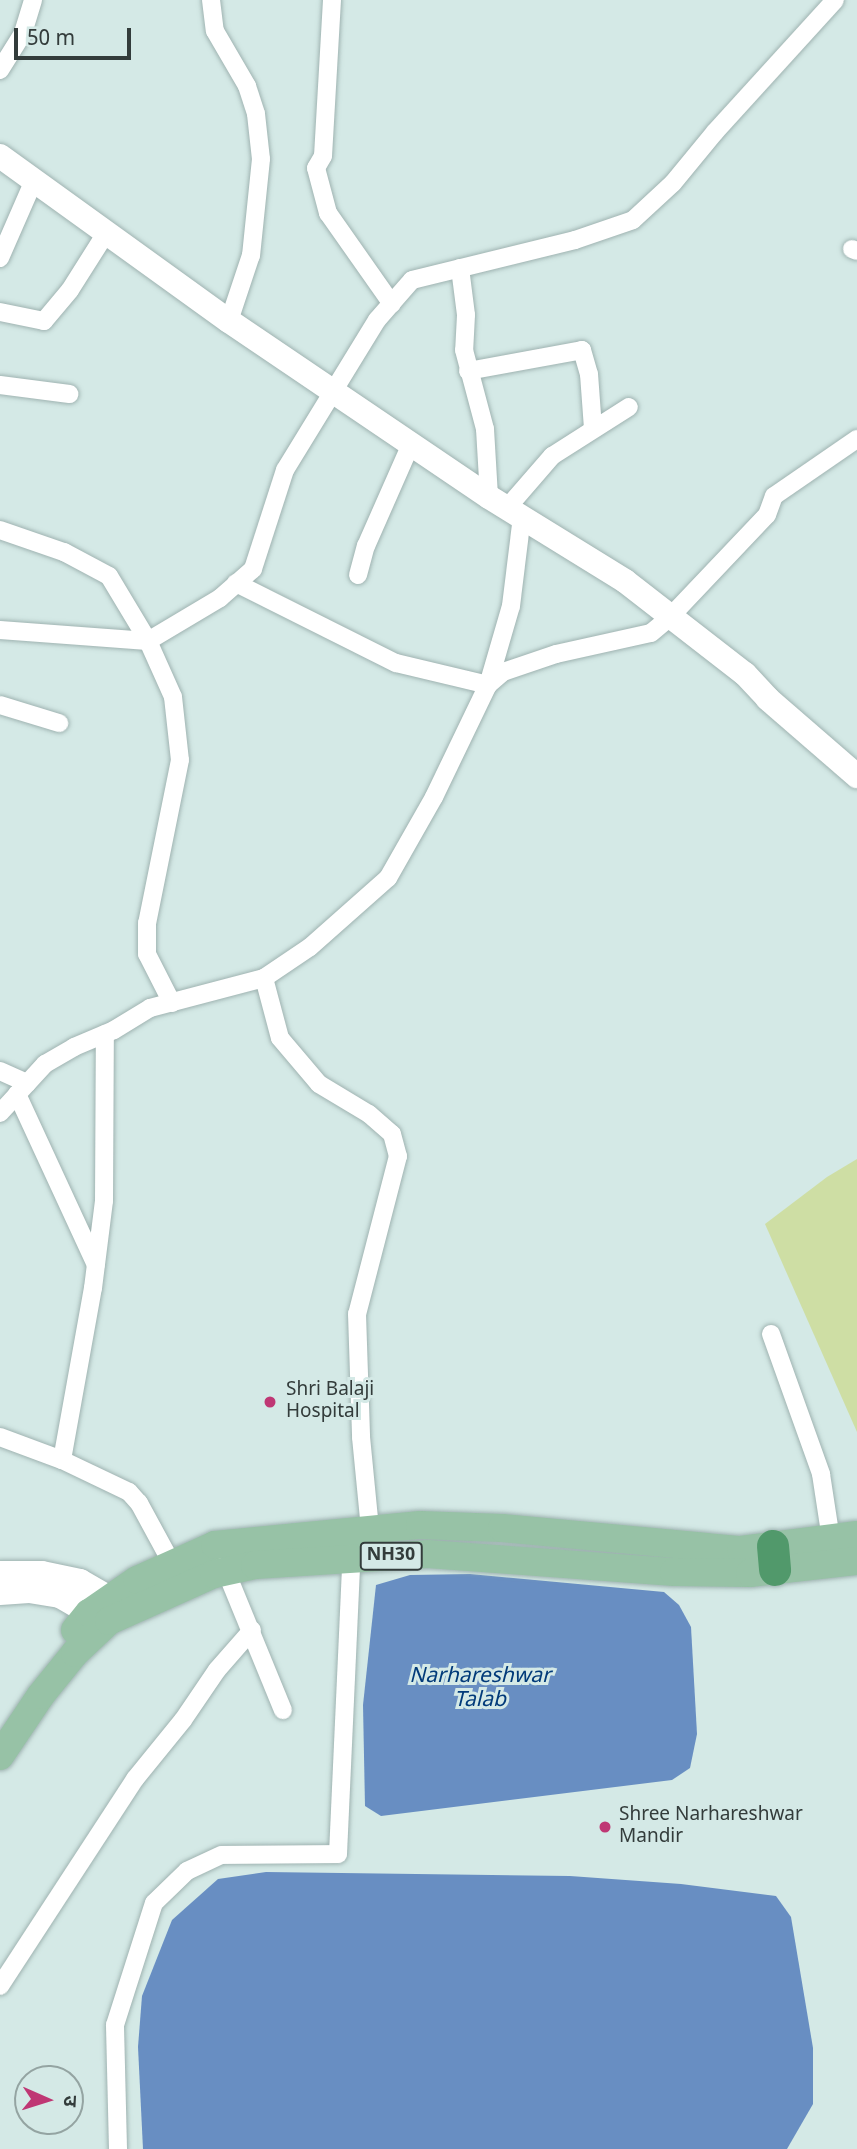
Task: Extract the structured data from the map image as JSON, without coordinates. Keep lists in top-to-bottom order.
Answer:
{
  "streets": {
    "main road": ["NH30"]
  },
  "water": ["Narhareshwar Talab"],
  "places": ["Shri Balaji Hospital", "Shree Narhareshwar Mandir"],
  "scale_bar": "50 m",
  "north": "right"
}
